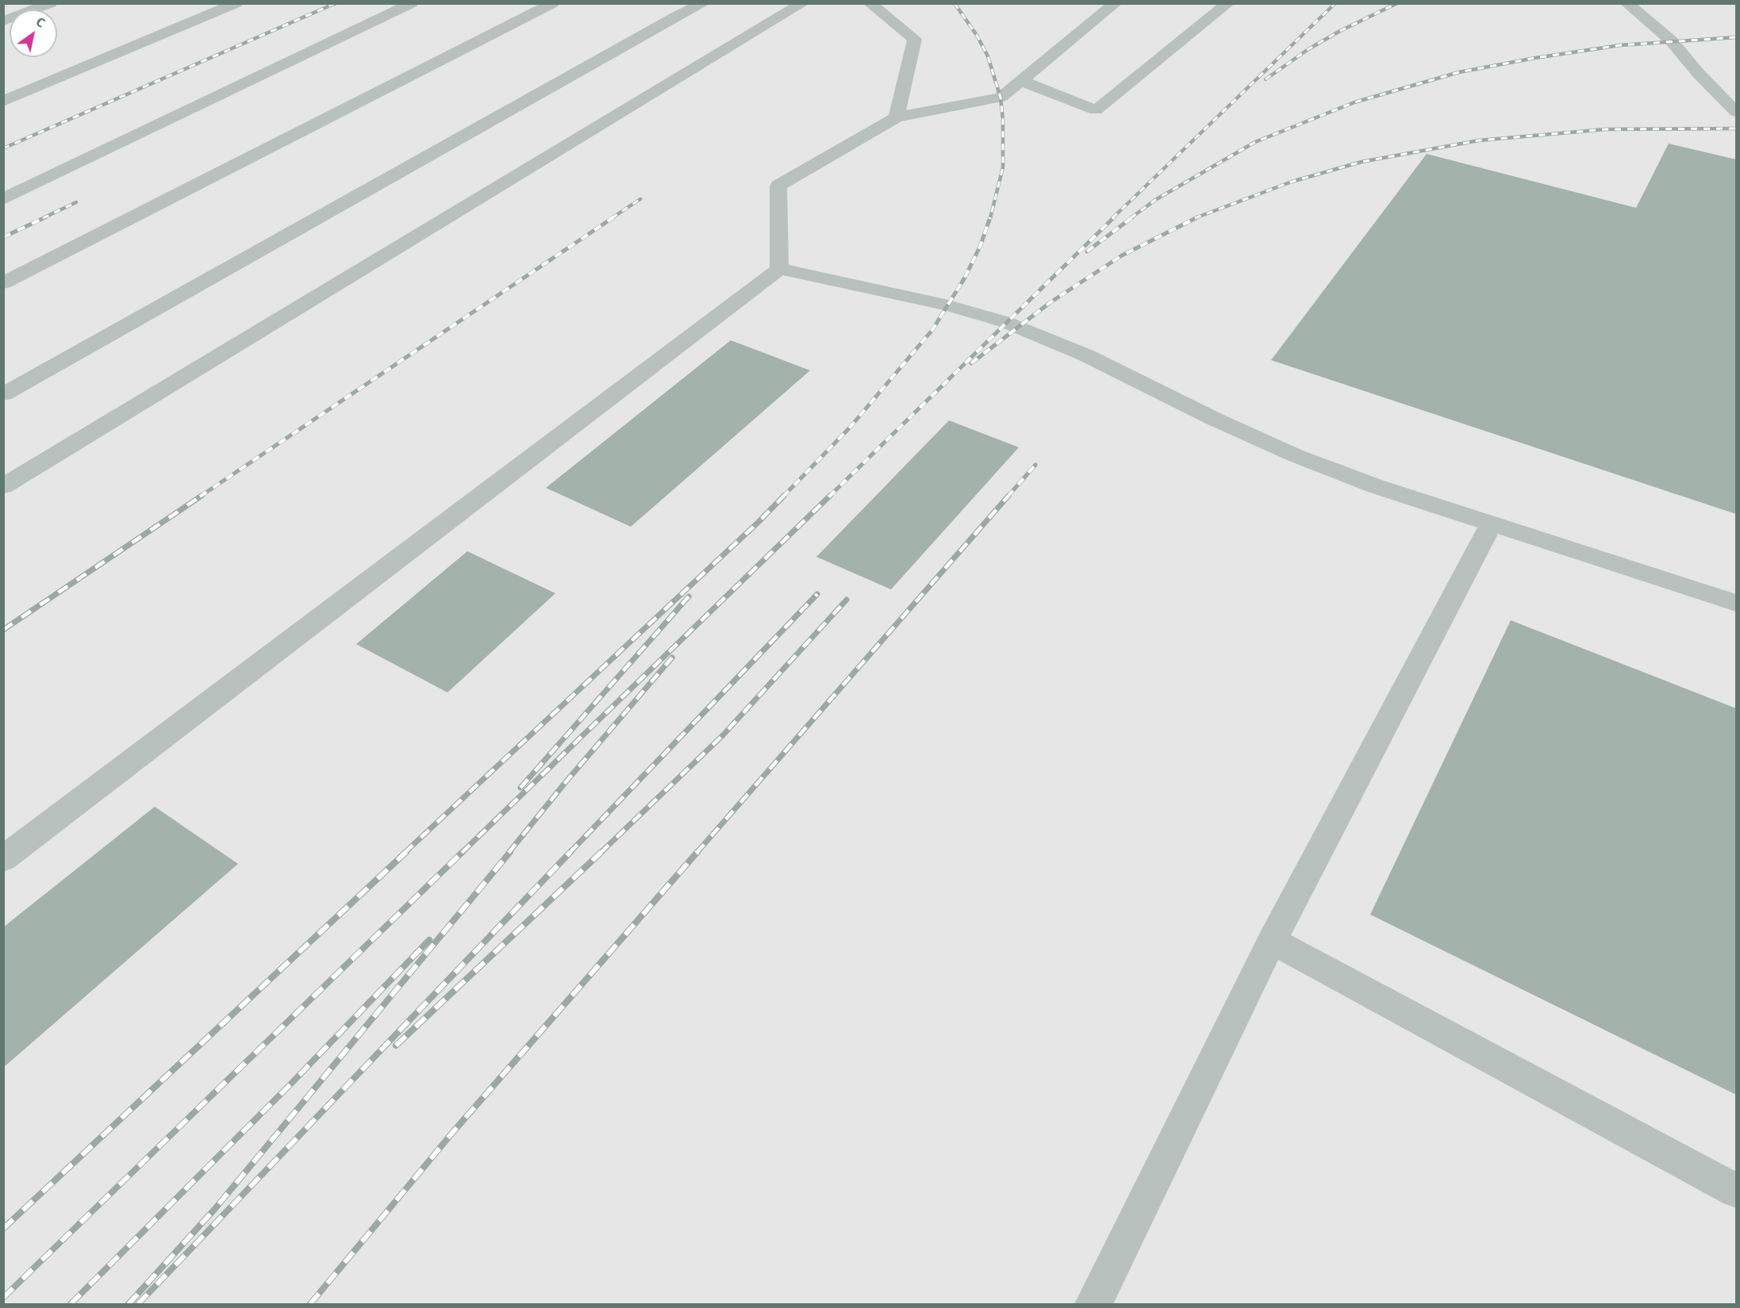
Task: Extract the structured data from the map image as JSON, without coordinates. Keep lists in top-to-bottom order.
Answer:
{
  "north": "top right"
}
